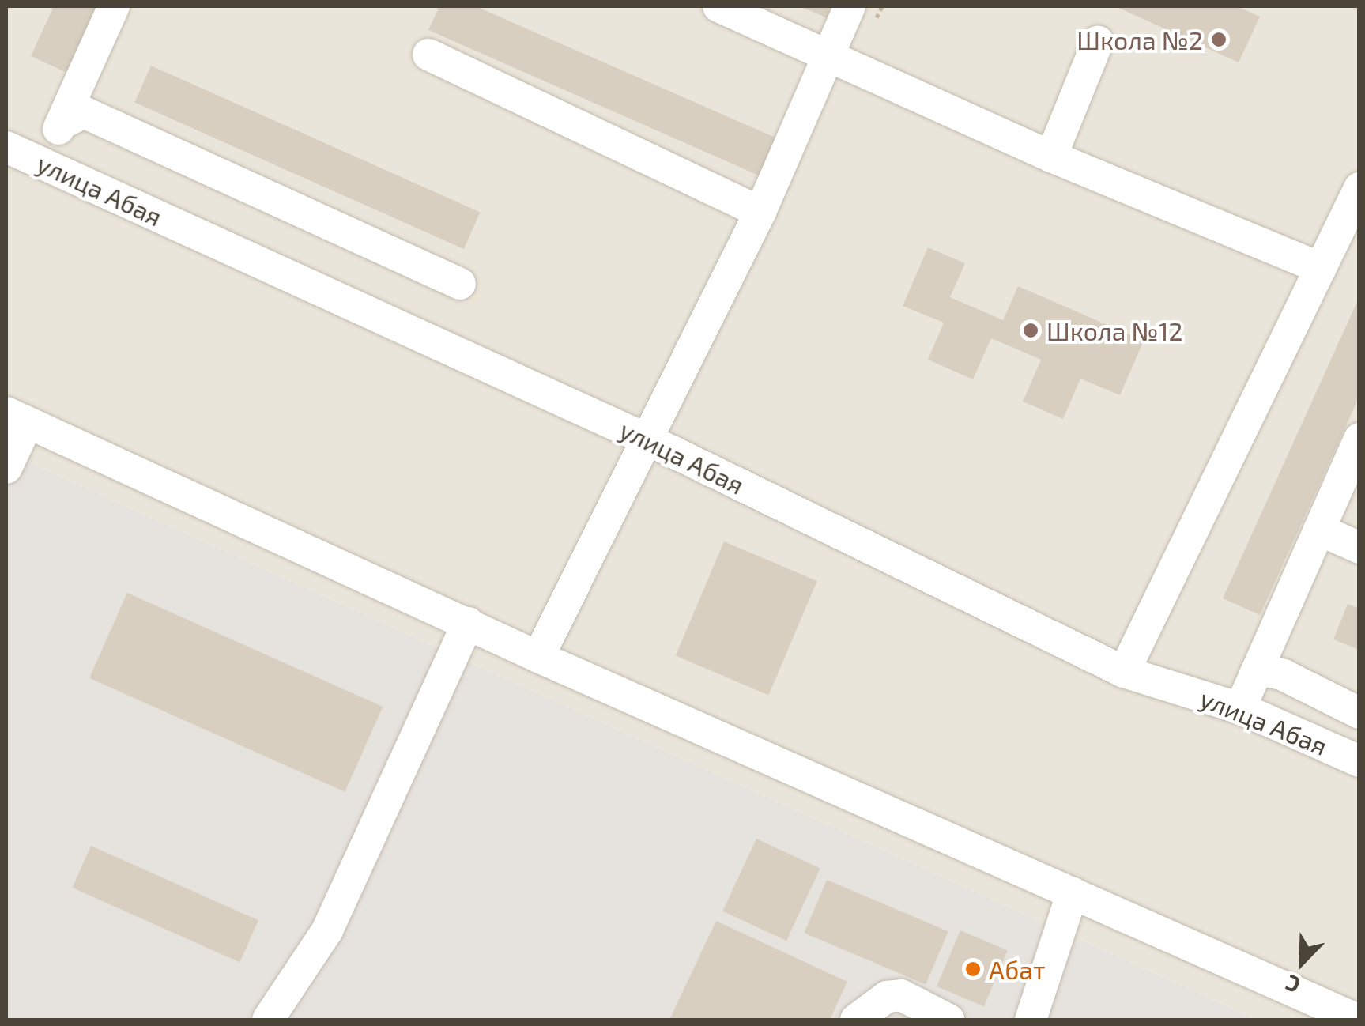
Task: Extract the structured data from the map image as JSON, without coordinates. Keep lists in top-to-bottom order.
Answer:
{
  "streets": {
    "street": ["улица Абая"]
  },
  "places": ["Школа №2", "Школа №12", "Абат"],
  "north": "bottom left"
}
